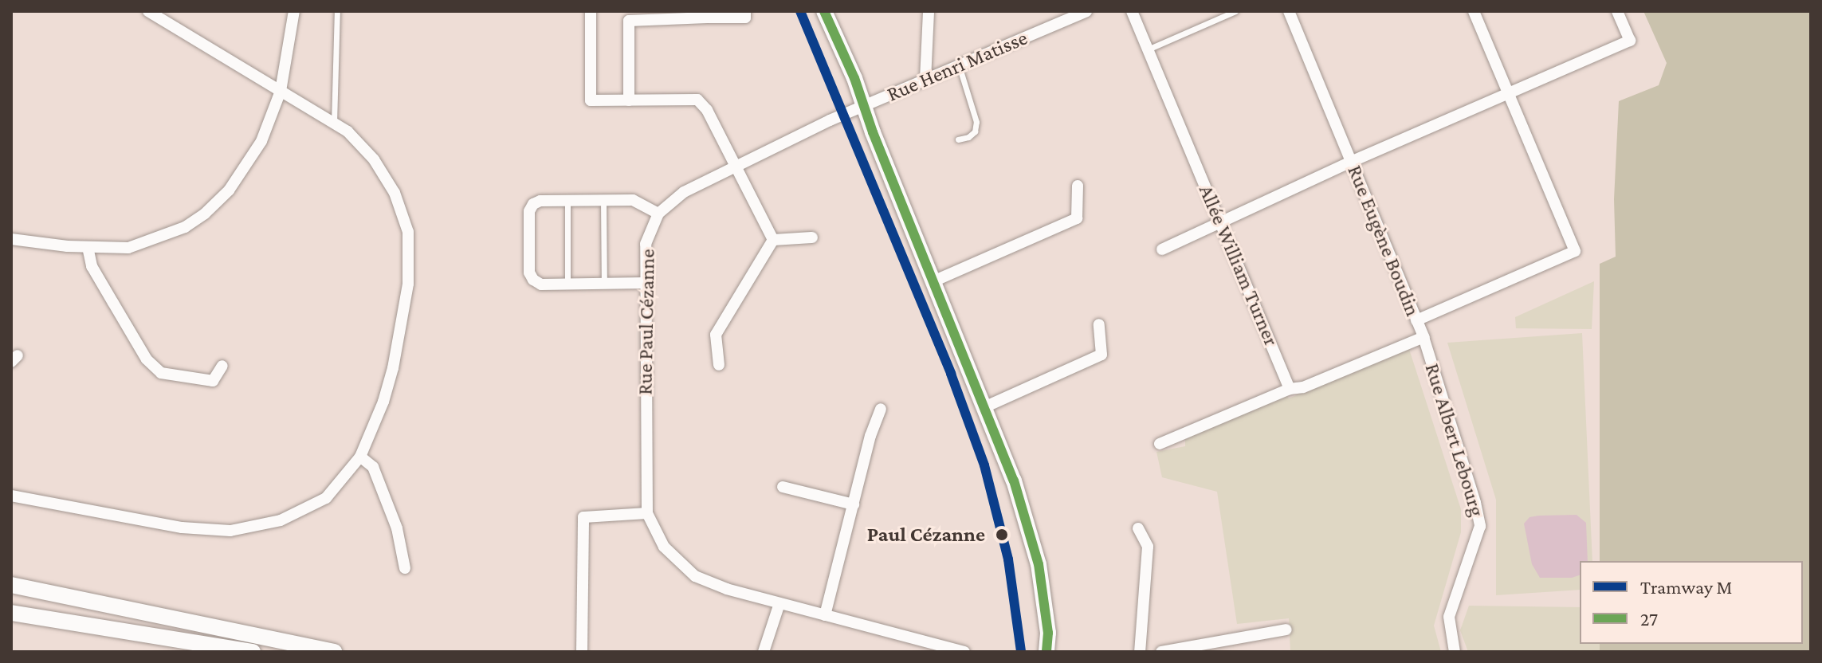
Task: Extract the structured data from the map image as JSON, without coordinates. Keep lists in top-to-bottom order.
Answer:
{
  "streets": {
    "street": [
      "Rue Henri Matisse",
      "Rue Eugène Boudin",
      "Allée William Turner",
      "Rue Paul Cézanne",
      "Rue Albert Lebourg"
    ]
  },
  "crossings": [
    ["Rue Henri Matisse", "Rue Paul Cézanne"],
    ["Rue Eugène Boudin", "Allée William Turner"],
    ["Rue Eugène Boudin", "Rue Albert Lebourg"]
  ],
  "places": ["Paul Cézanne"],
  "lines": ["tram line M", "transit line 27"],
  "legend": ["Tramway M", "27"]
}
